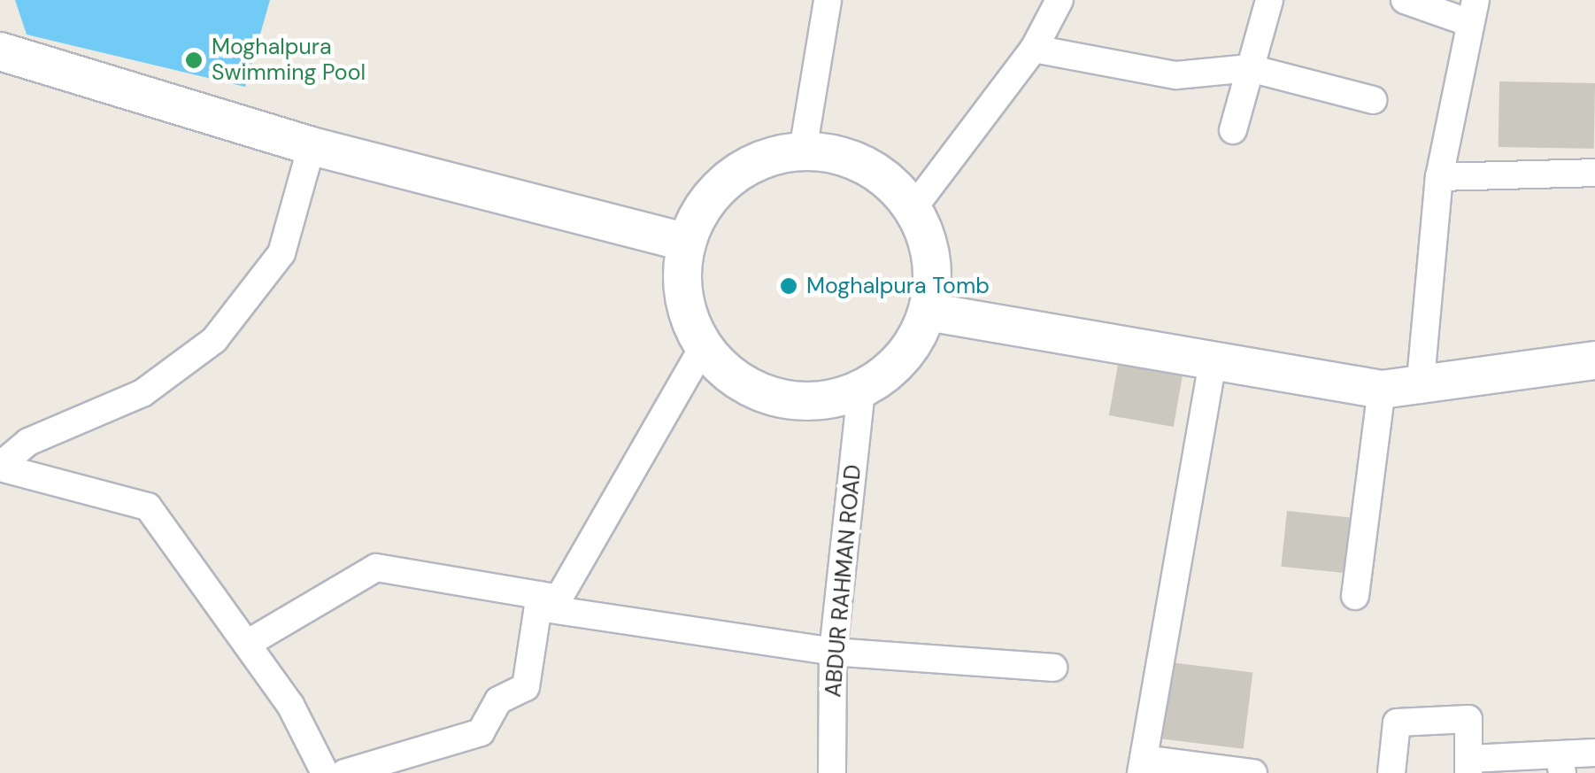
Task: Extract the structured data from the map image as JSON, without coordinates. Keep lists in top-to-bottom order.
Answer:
{
  "streets": {
    "street": ["ABDUR RAHMAN ROAD"]
  },
  "places": ["Moghalpura Swimming Pool", "Moghalpura Tomb"]
}
